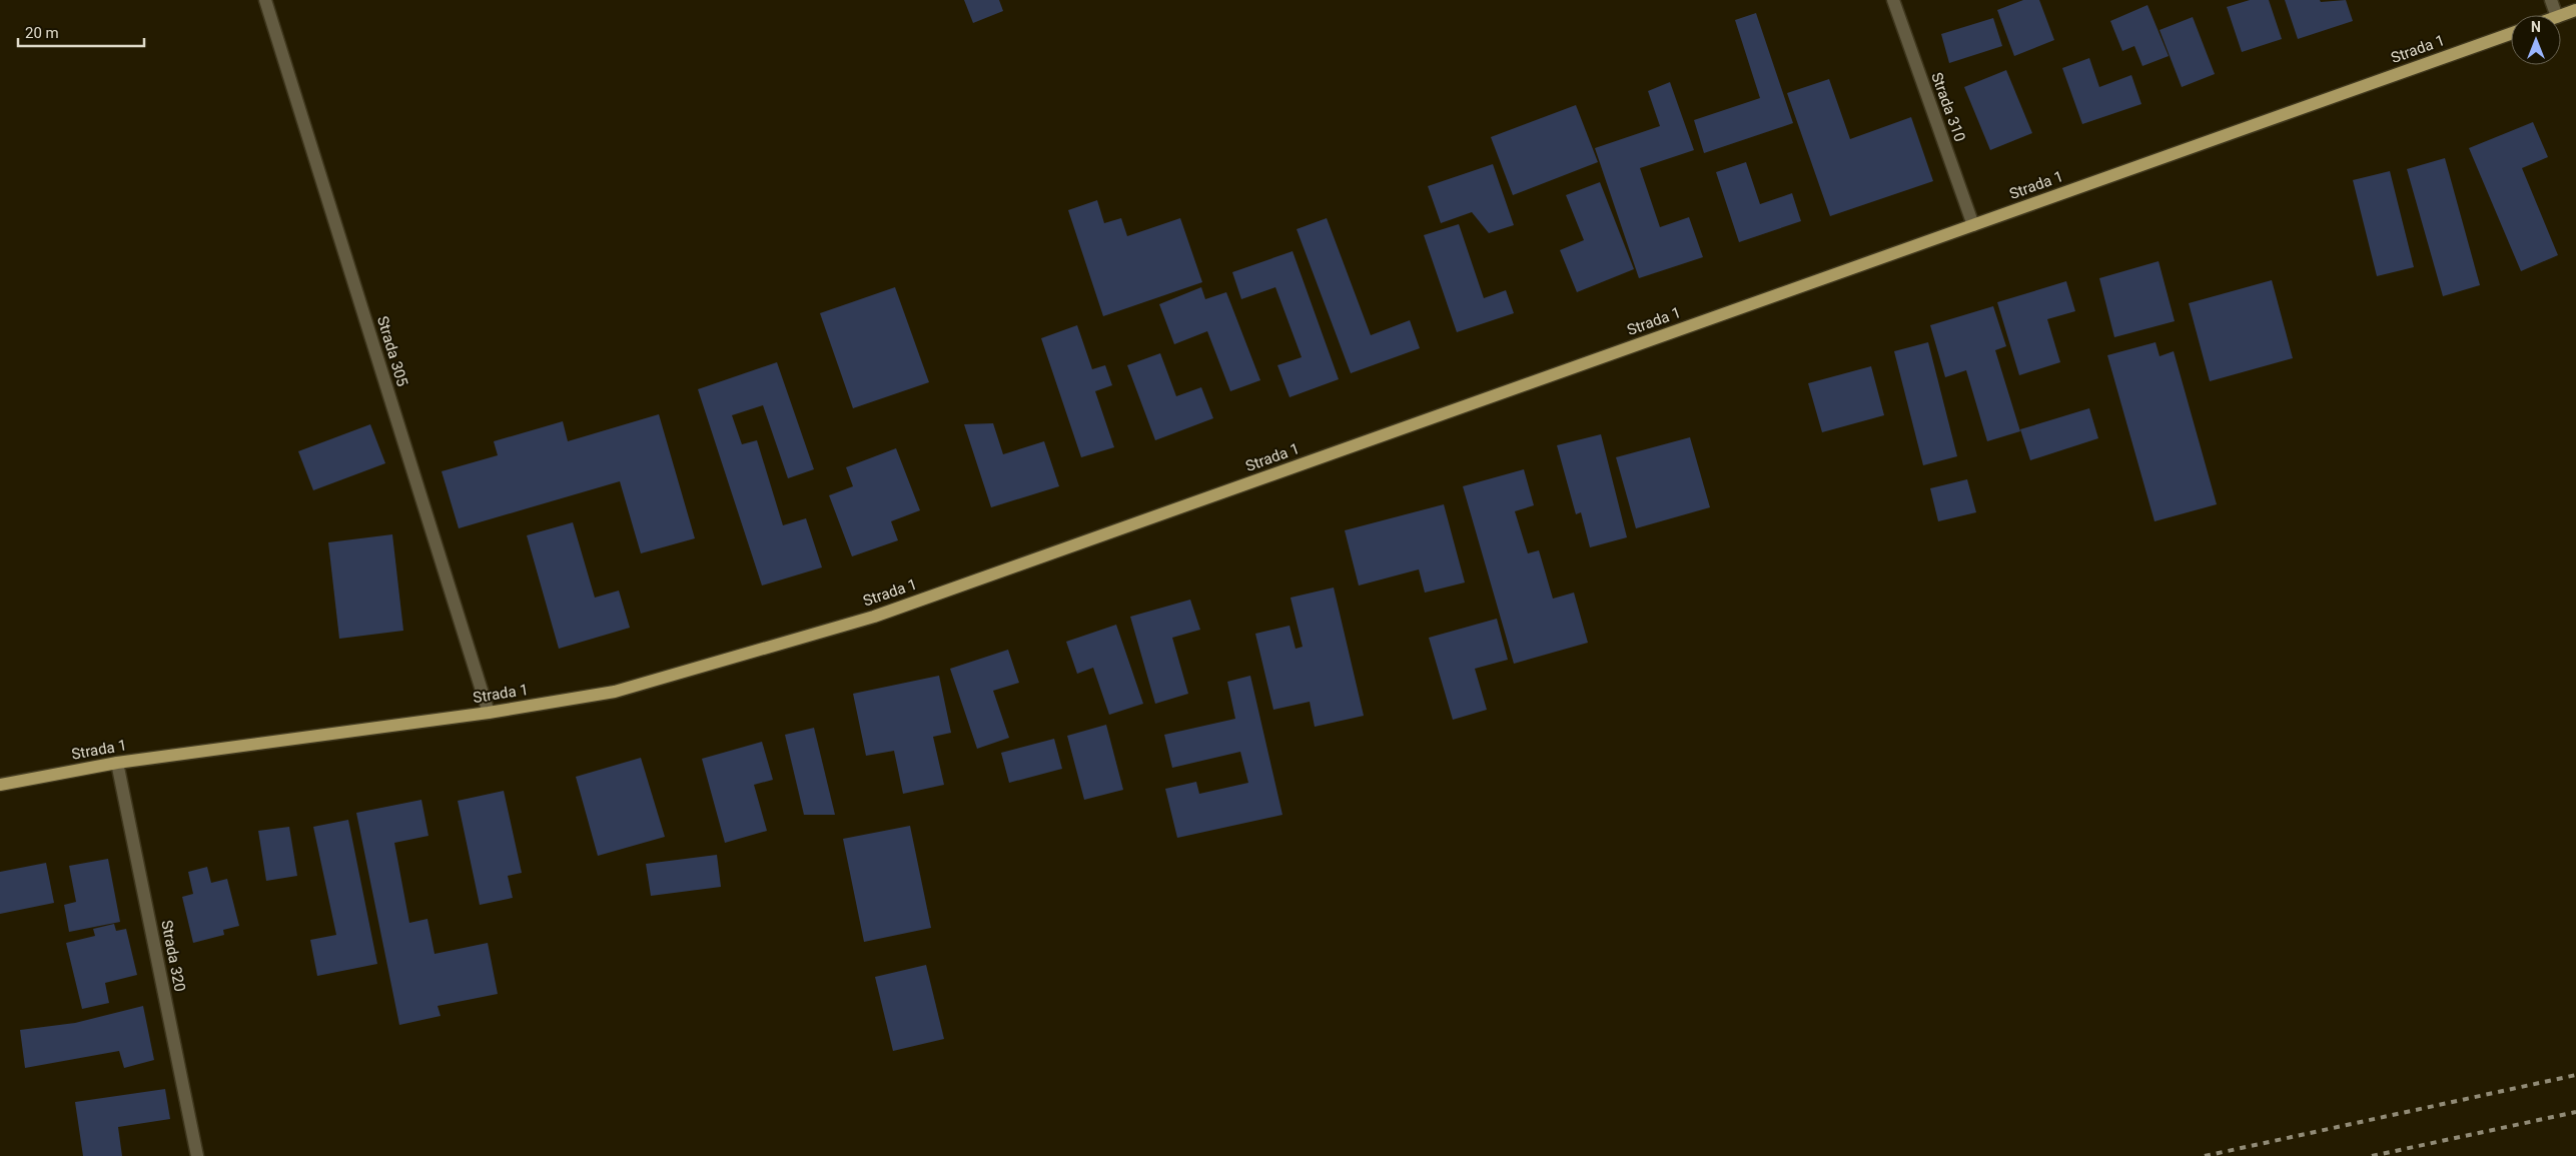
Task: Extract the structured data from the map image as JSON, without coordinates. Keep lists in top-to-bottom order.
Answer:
{
  "streets": {
    "main road": ["Strada 1"],
    "street": ["Strada 310", "Strada 305", "Strada 320"]
  },
  "crossings": [
    ["Strada 1", "Strada 310"],
    ["Strada 1", "Strada 305"],
    ["Strada 1", "Strada 320"]
  ],
  "scale_bar": "20 m",
  "north": "top"
}
